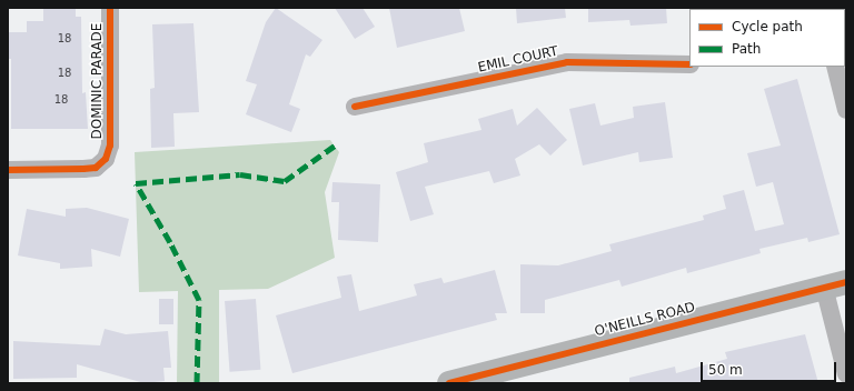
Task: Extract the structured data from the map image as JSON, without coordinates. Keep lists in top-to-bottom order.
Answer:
{
  "streets": {
    "street": ["EMIL COURT", "DOMINIC PARADE", "O'NEILLS ROAD"]
  },
  "house_numbers": ["18", "18", "18"],
  "legend": ["Cycle path", "Path"],
  "scale_bar": "50 m"
}
